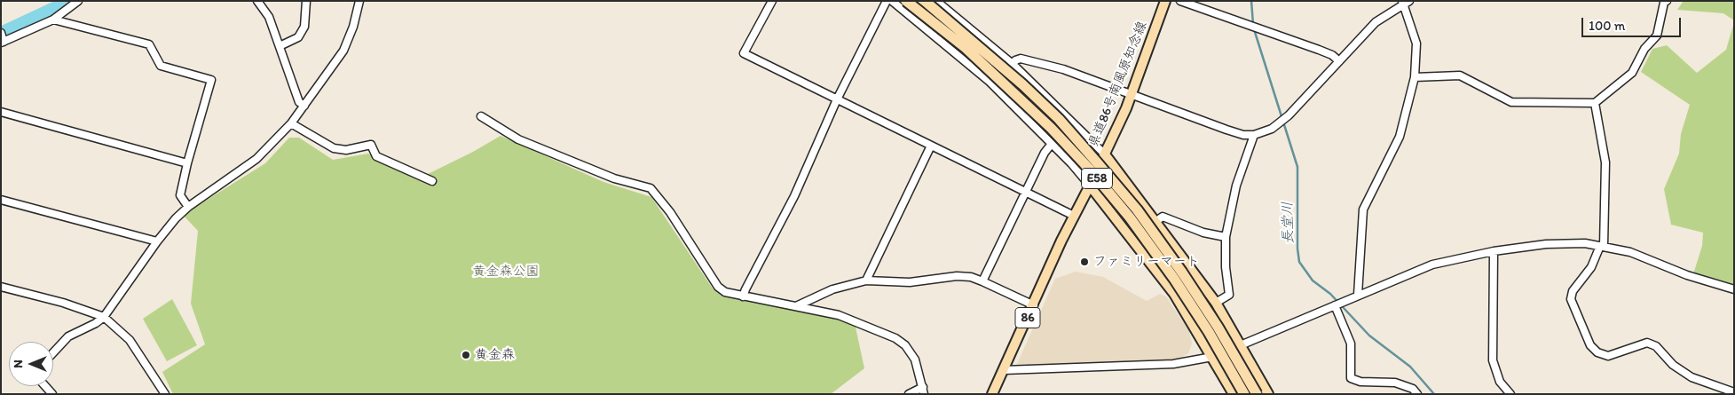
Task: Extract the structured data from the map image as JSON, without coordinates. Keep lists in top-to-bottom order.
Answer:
{
  "streets": {
    "highway": ["E58"],
    "main road": ["県道86号南風原知念線", "86"]
  },
  "water": ["長堂川"],
  "parks": ["黄金森公園"],
  "places": ["ファミリーマート", "黄金森"],
  "scale_bar": "100 m",
  "north": "left"
}
